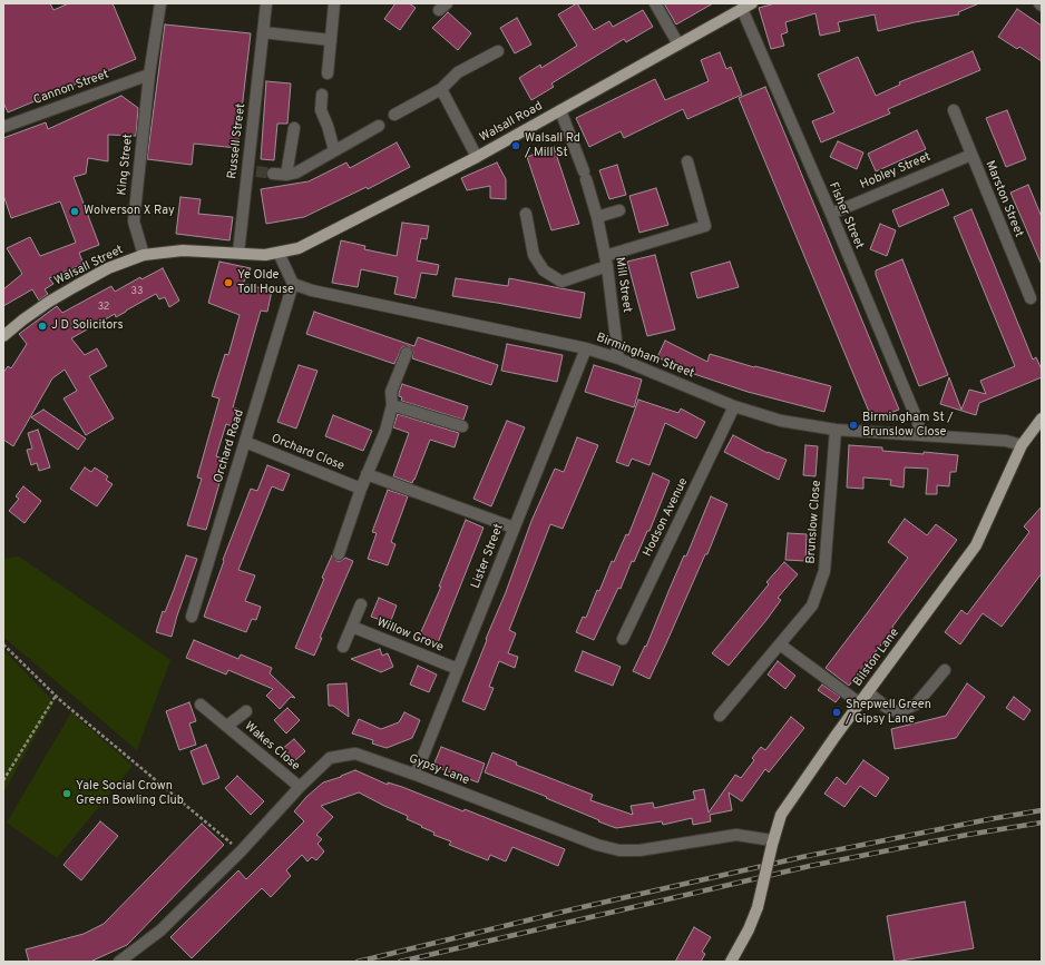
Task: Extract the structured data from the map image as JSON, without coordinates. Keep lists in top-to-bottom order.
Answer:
{
  "streets": {
    "main road": ["Walsall Road", "Walsall Street", "Bilston Lane"],
    "street": [
      "Cannon Street",
      "Russell Street",
      "King Street",
      "Hobley Street",
      "Marston Street",
      "Fisher Street",
      "Mill Street",
      "Birmingham Street",
      "Orchard Road",
      "Orchard Close",
      "Hodson Avenue",
      "Brunslow Close",
      "Lister Street",
      "Willow Grove",
      "Wakes Close",
      "Gypsy Lane"
    ]
  },
  "crossings": [
    ["Cannon Street", "King Street"],
    ["Walsall Road", "Fisher Street"],
    ["Walsall Road", "Walsall Street"],
    ["Walsall Road", "Mill Street"],
    ["Russell Street", "Walsall Street"],
    ["King Street", "Walsall Street"],
    ["Hobley Street", "Marston Street"],
    ["Hobley Street", "Fisher Street"],
    ["Fisher Street", "Birmingham Street"],
    ["Mill Street", "Birmingham Street"],
    ["Birmingham Street", "Orchard Road"],
    ["Birmingham Street", "Hodson Avenue"],
    ["Birmingham Street", "Brunslow Close"],
    ["Birmingham Street", "Lister Street"],
    ["Birmingham Street", "Bilston Lane"],
    ["Orchard Road", "Orchard Close"],
    ["Lister Street", "Willow Grove"],
    ["Lister Street", "Gypsy Lane"],
    ["Bilston Lane", "Gypsy Lane"],
    ["Wakes Close", "Gypsy Lane"]
  ],
  "places": [
    "Walsall Rd / Mill St",
    "Wolverson X Ray",
    "Ye Olde Toll House",
    "J D Solicitors",
    "Birmingham St / Brunslow Close",
    "Shepwell Green / Gipsy Lane",
    "Yale Social Crown Green Bowling Club"
  ],
  "house_numbers": ["33", "32"]
}
